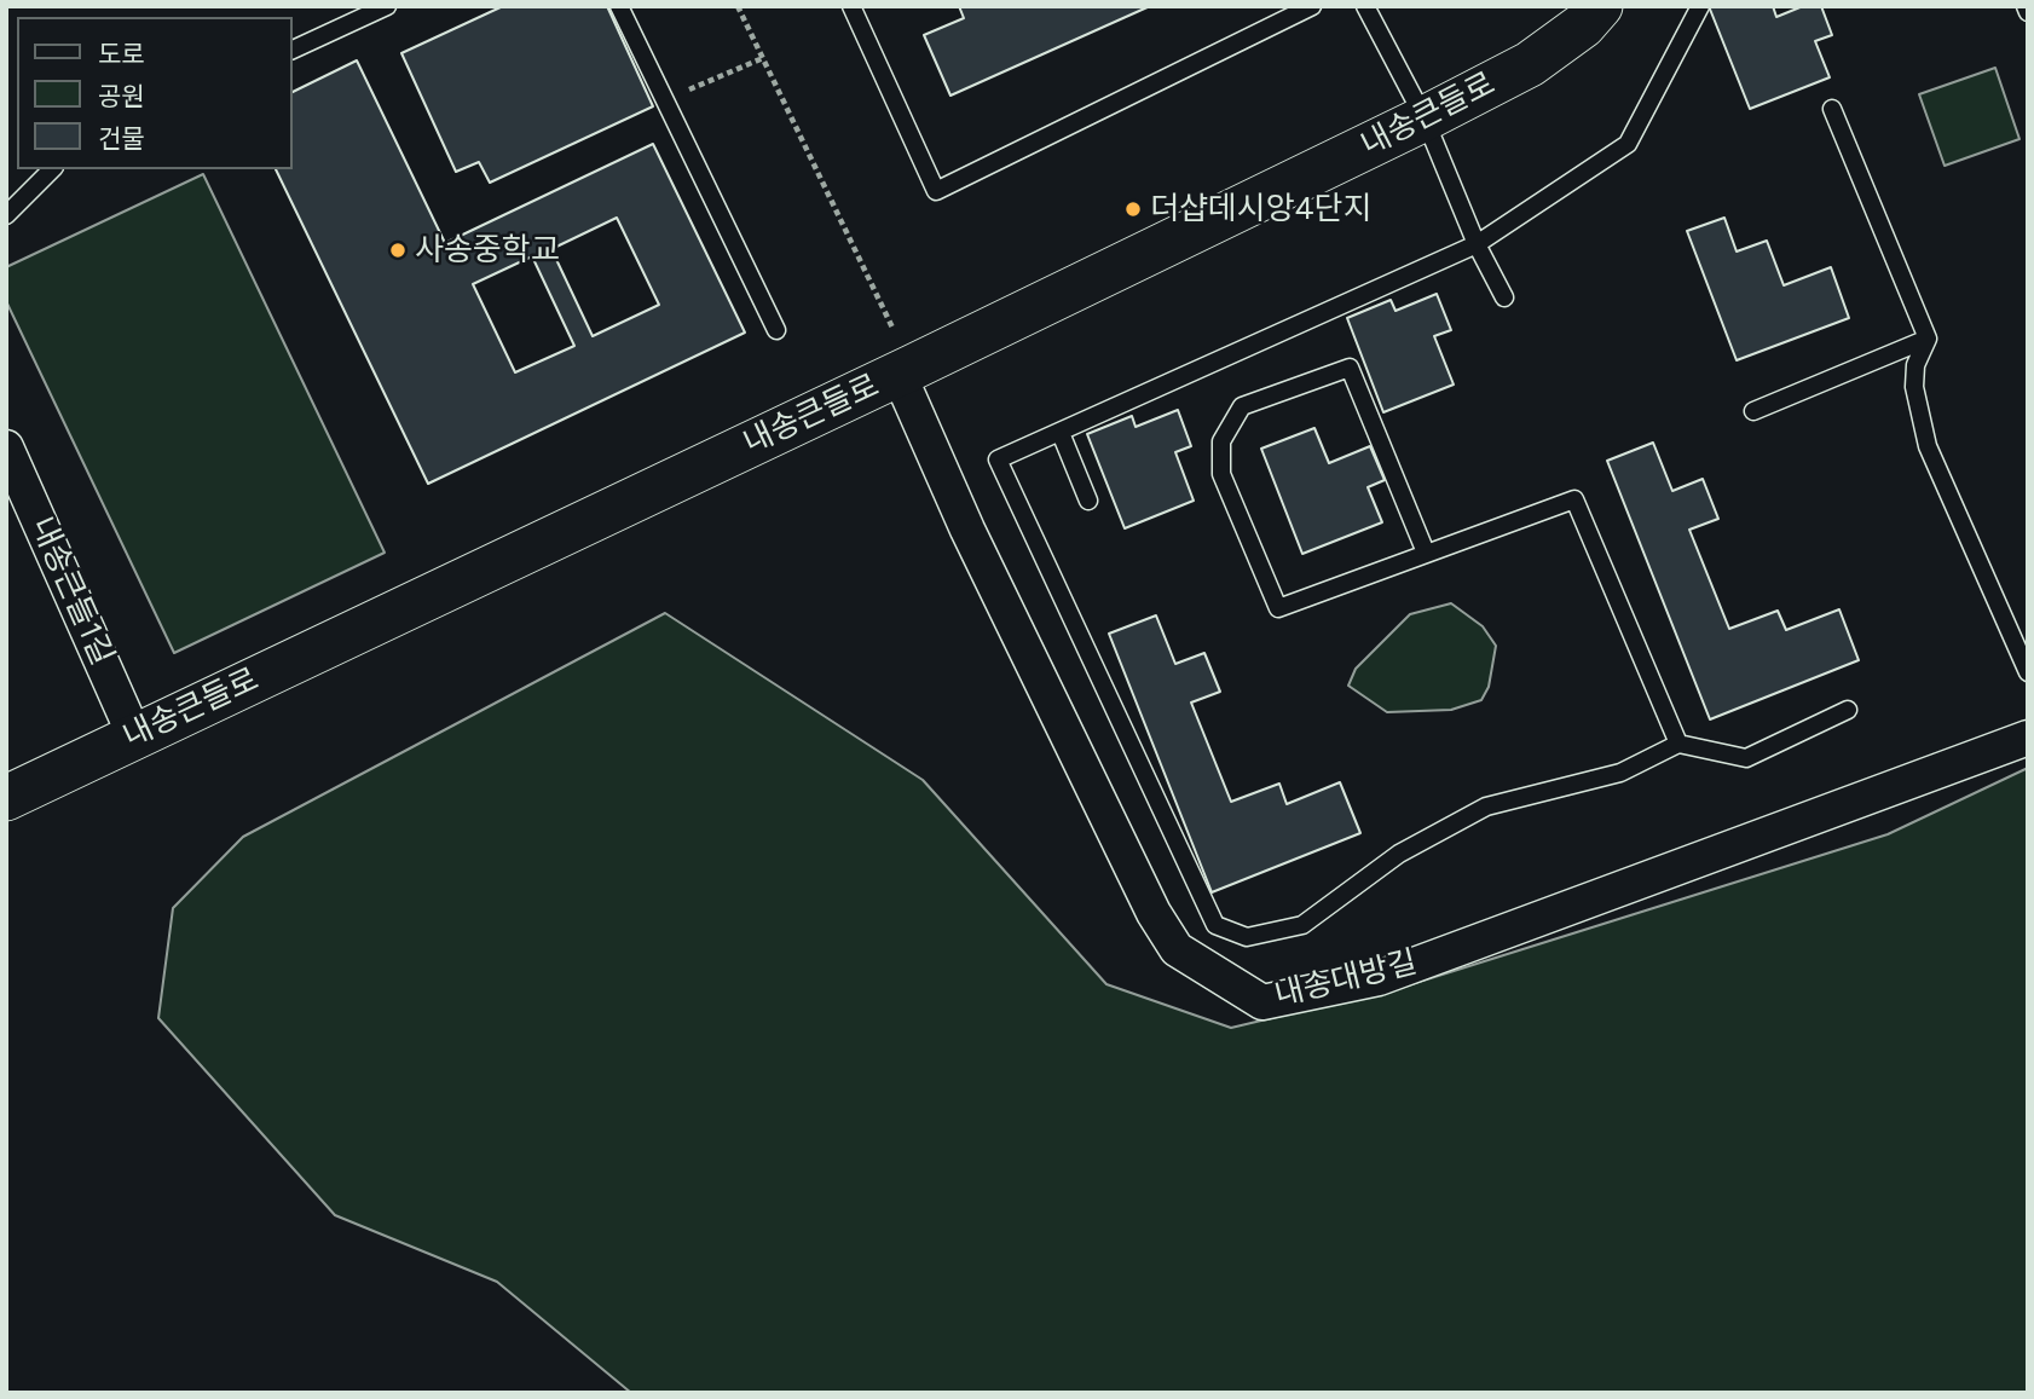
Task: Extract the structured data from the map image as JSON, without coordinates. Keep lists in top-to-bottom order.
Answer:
{
  "streets": {
    "street": ["내송큰들로", "내송큰들1길", "내송대방길"]
  },
  "crossings": [
    ["내송큰들로", "내송큰들1길"],
    ["내송큰들로", "내송대방길"]
  ],
  "places": ["더샵데시앙4단지", "사송중학교"],
  "legend": ["도로", "공원", "건물"]
}
